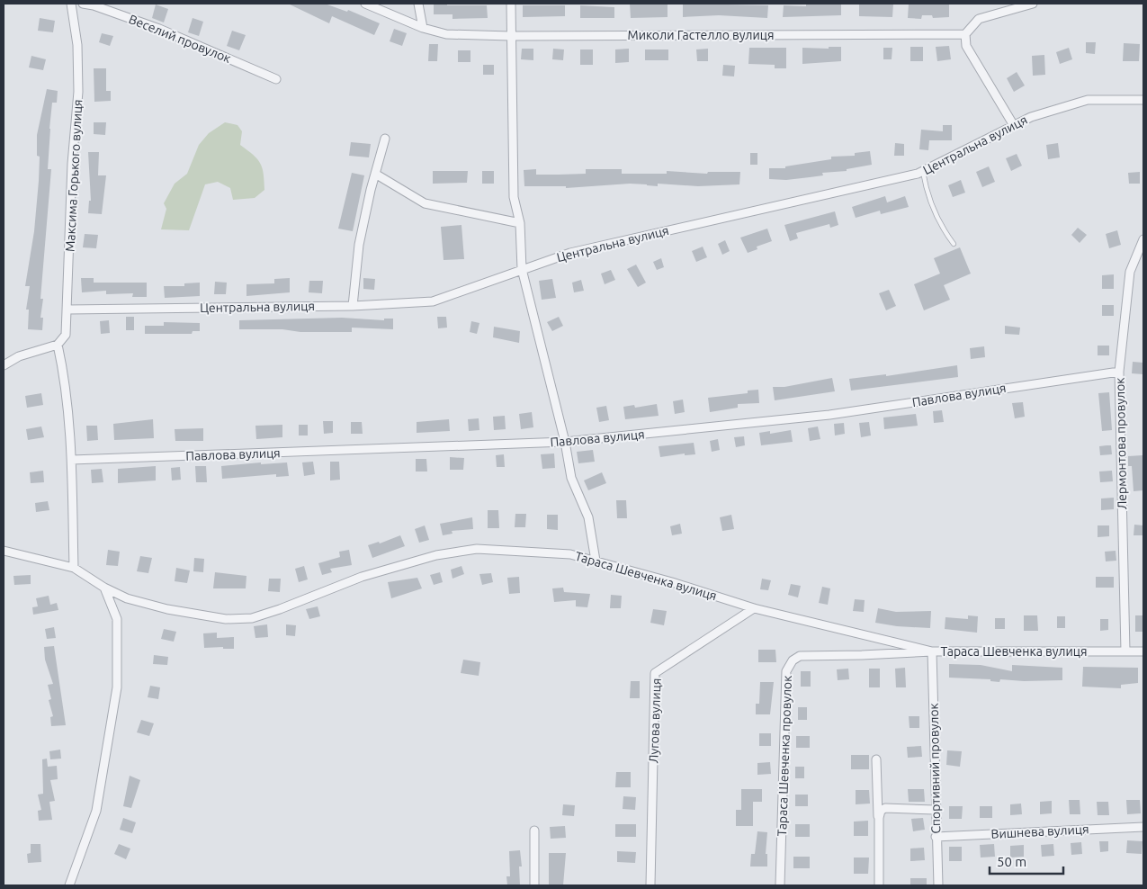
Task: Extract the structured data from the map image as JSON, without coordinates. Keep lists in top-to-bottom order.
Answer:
{
  "streets": {
    "street": [
      "Миколи Гастелло вулиця",
      "Веселий провулок",
      "Центральна вулиця",
      "Максима Горького вулиця",
      "Павлова вулиця",
      "Лермонтова провулок",
      "Тараса Шевченка вулиця",
      "Лугова вулиця",
      "Тараса Шевченка провулок",
      "Спортивний провулок",
      "Вишнева вулиця"
    ]
  },
  "crossings": [
    ["Центральна вулиця", "Максима Горького вулиця"],
    ["Павлова вулиця", "Лермонтова провулок"],
    ["Лермонтова провулок", "Тараса Шевченка вулиця"],
    ["Тараса Шевченка вулиця", "Лугова вулиця"],
    ["Тараса Шевченка вулиця", "Тараса Шевченка провулок"],
    ["Тараса Шевченка вулиця", "Спортивний провулок"],
    ["Тараса Шевченка провулок", "Спортивний провулок"],
    ["Спортивний провулок", "Вишнева вулиця"]
  ],
  "scale_bar": "50 m"
}
